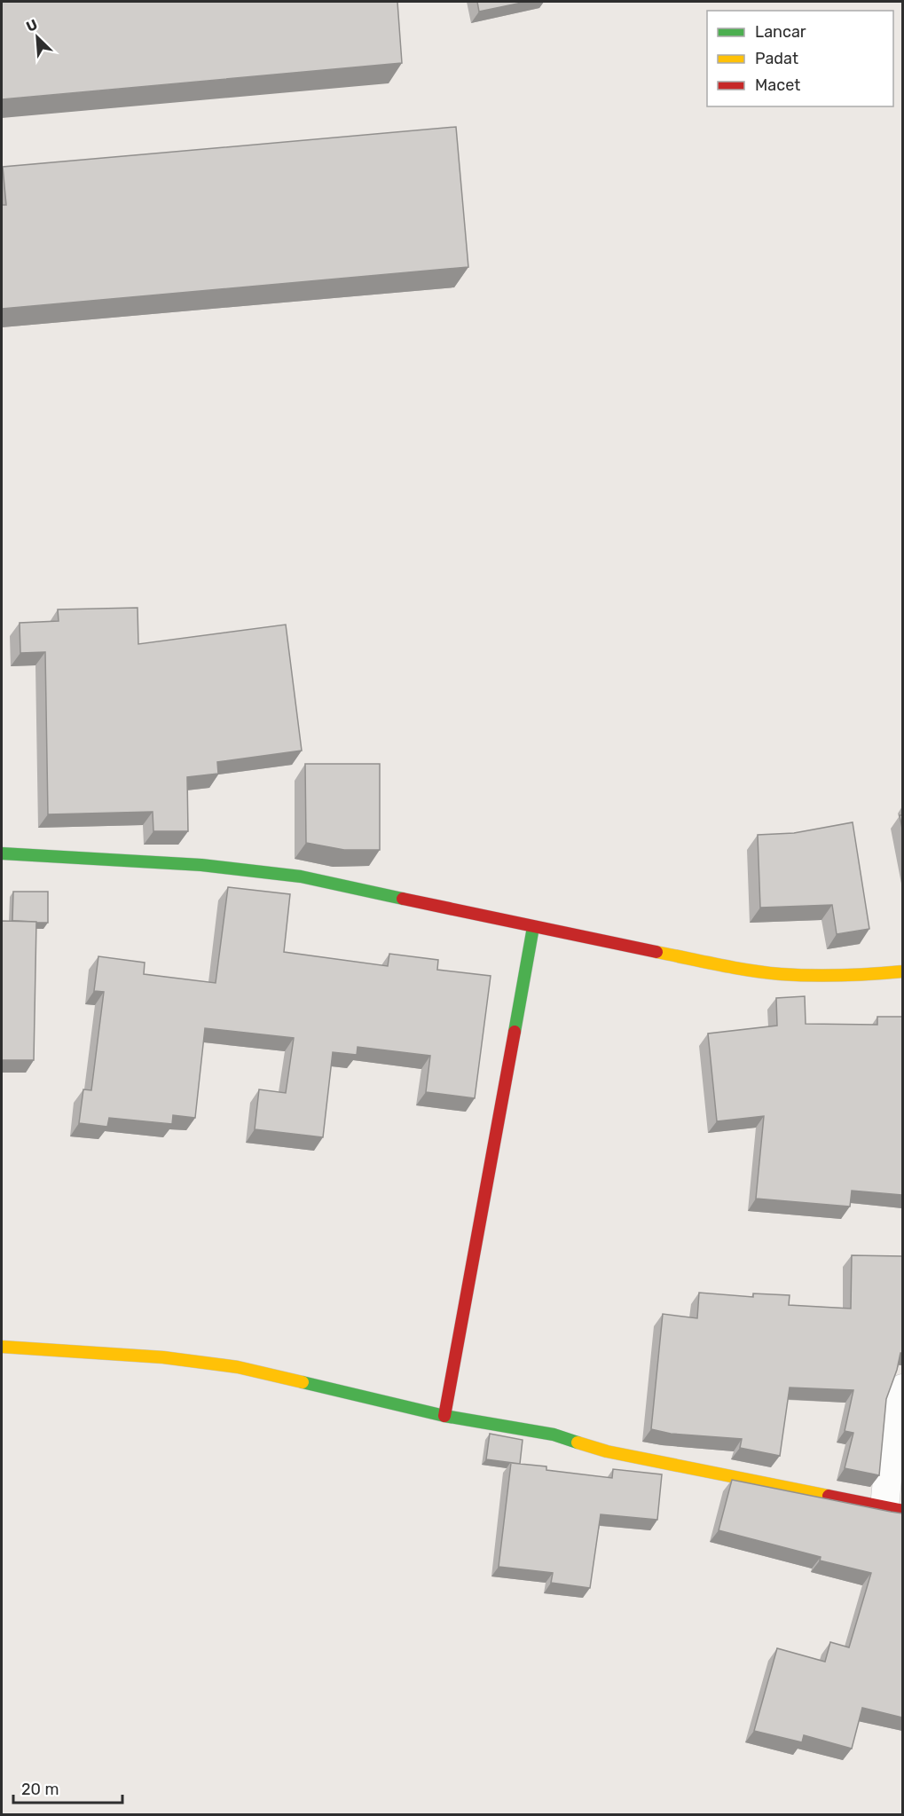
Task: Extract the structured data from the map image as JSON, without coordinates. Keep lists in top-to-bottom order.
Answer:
{
  "legend": ["Lancar", "Padat", "Macet"],
  "scale_bar": "20 m",
  "north": "top left"
}
